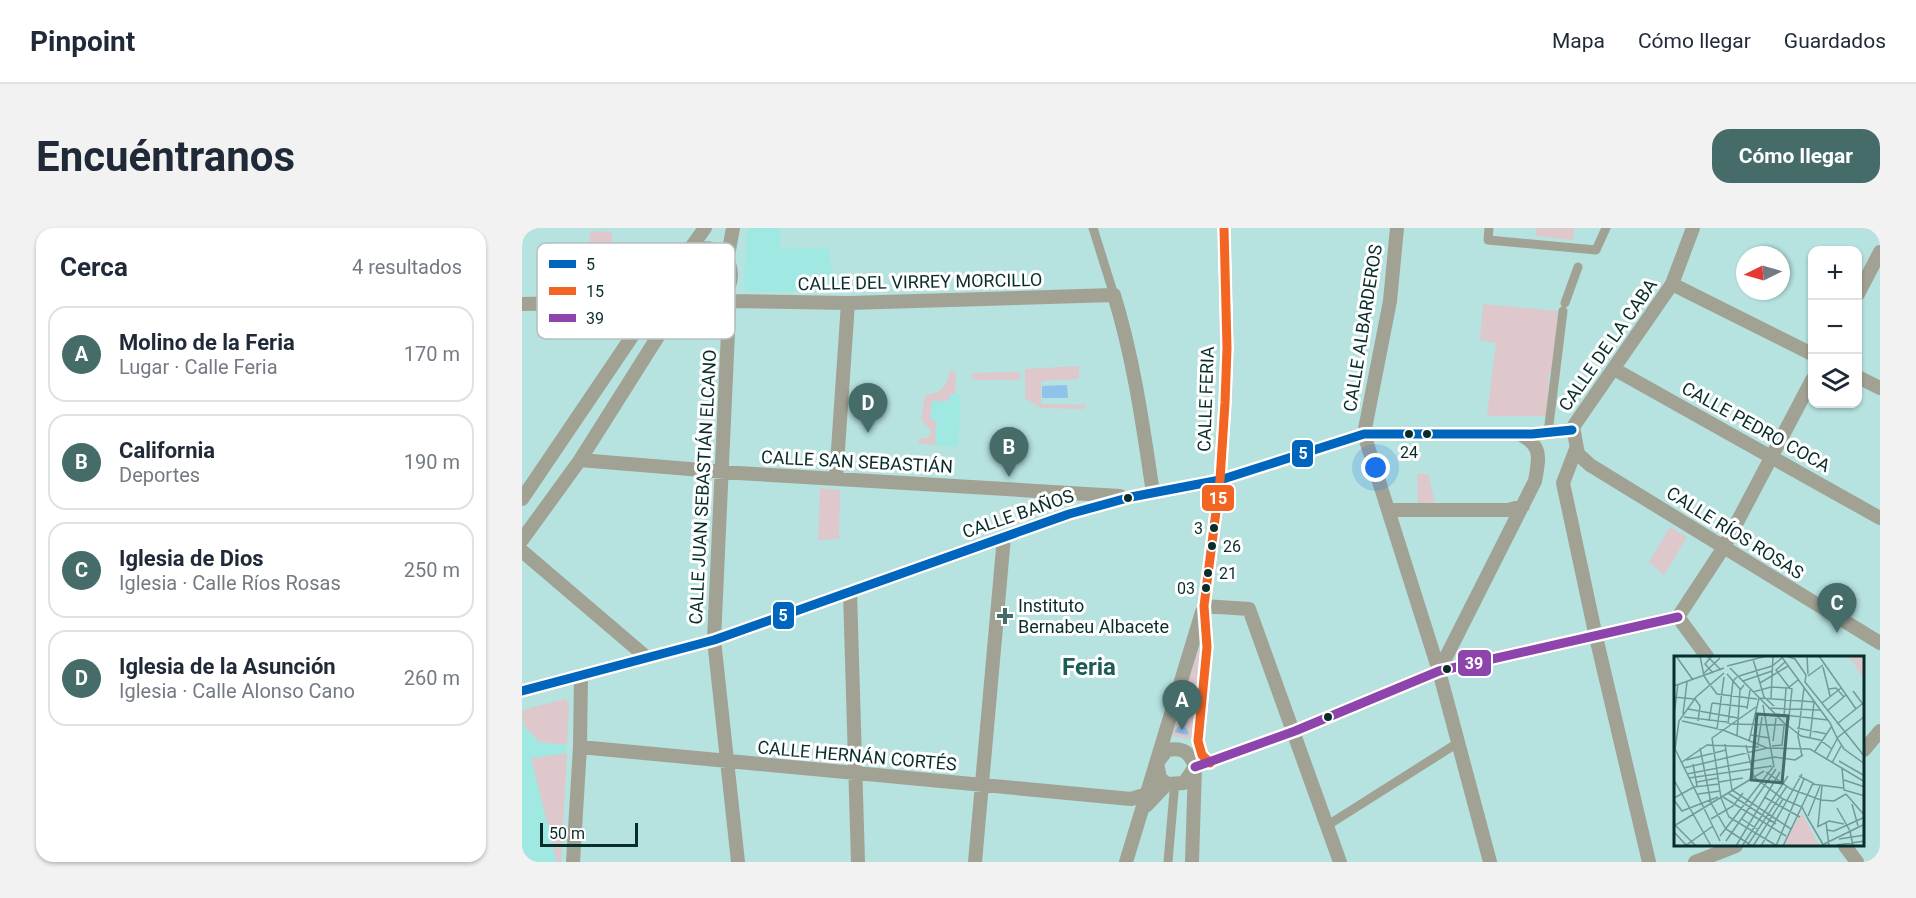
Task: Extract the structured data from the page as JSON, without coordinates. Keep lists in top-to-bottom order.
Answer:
{
  "streets": {
    "street": [
      "CALLE DEL VIRREY MORCILLO",
      "CALLE ALBARDEROS",
      "CALLE DE LA CABA",
      "CALLE FERIA",
      "CALLE PEDRO COCA",
      "CALLE SAN SEBASTIÁN",
      "CALLE JUAN SEBASTIÁN ELCANO",
      "CALLE BAÑOS",
      "CALLE RÍOS ROSAS",
      "CALLE HERNÁN CORTÉS"
    ]
  },
  "crossings": [
    ["CALLE ALBARDEROS", "CALLE BAÑOS"],
    ["CALLE DE LA CABA", "CALLE PEDRO COCA"],
    ["CALLE DE LA CABA", "CALLE BAÑOS"],
    ["CALLE DE LA CABA", "CALLE RÍOS ROSAS"],
    ["CALLE FERIA", "CALLE BAÑOS"],
    ["CALLE FERIA", "CALLE HERNÁN CORTÉS"],
    ["CALLE SAN SEBASTIÁN", "CALLE JUAN SEBASTIÁN ELCANO"],
    ["CALLE SAN SEBASTIÁN", "CALLE BAÑOS"],
    ["CALLE JUAN SEBASTIÁN ELCANO", "CALLE BAÑOS"],
    ["CALLE JUAN SEBASTIÁN ELCANO", "CALLE HERNÁN CORTÉS"]
  ],
  "districts": ["Feria"],
  "places": {
    "other": [
      "24",
      "3",
      "26",
      "21",
      "03"
    ],
    "health": ["Instituto Bernabeu Albacete"]
  },
  "lines": ["transit line 15", "transit line 5", "transit line 39"],
  "legend": ["5", "15", "39"],
  "scale_bar": "50 m",
  "north": "left",
  "page": {
    "header": "Pinpoint",
    "nav": ["Mapa", "Cómo llegar", "Guardados"],
    "buttons": "Cómo llegar",
    "title": "Encuéntranos",
    "heading": ["Cerca", "4 resultados"],
    "map_buttons": ["+", "−"],
    "list": [
      {
        "mark": "A",
        "name": "Molino de la Feria",
        "note": "Lugar · Calle Feria",
        "value": "170 m"
      },
      {
        "mark": "B",
        "name": "California",
        "note": "Deportes",
        "value": "190 m"
      },
      {
        "mark": "C",
        "name": "Iglesia de Dios",
        "note": "Iglesia · Calle Ríos Rosas",
        "value": "250 m"
      },
      {
        "mark": "D",
        "name": "Iglesia de la Asunción",
        "note": "Iglesia · Calle Alonso Cano",
        "value": "260 m"
      }
    ],
    "pins": [
      "D",
      "B",
      "C",
      "A"
    ],
    "scale": "50 m"
  }
}
